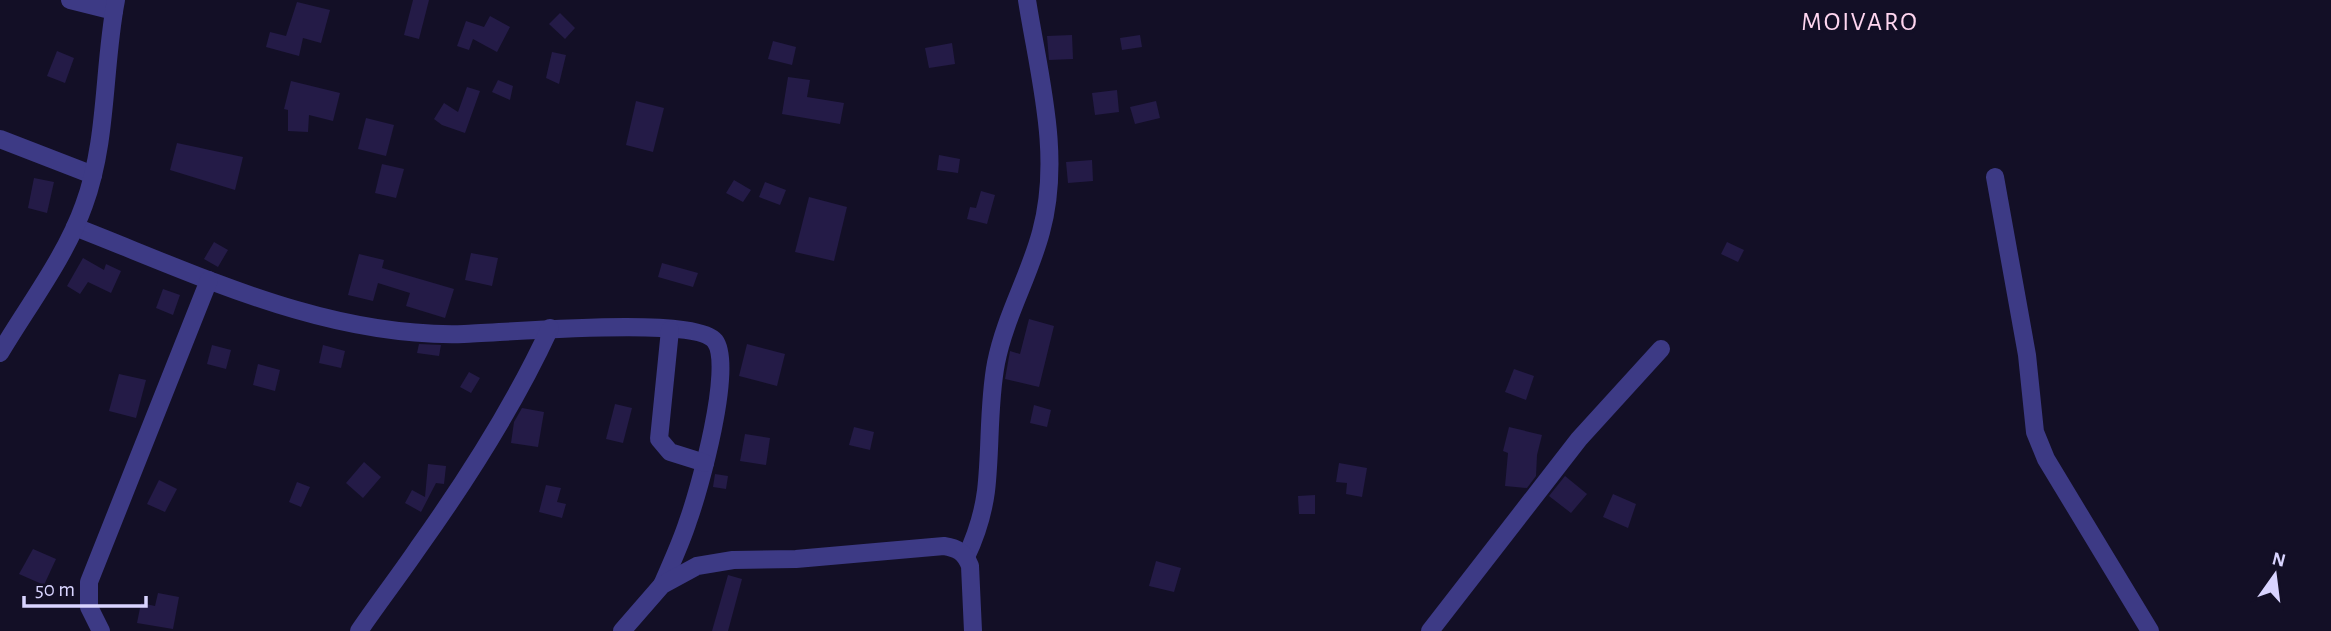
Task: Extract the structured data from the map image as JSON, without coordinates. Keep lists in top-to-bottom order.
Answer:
{
  "districts": ["MOIVARO"],
  "scale_bar": "50 m",
  "north": "top"
}
